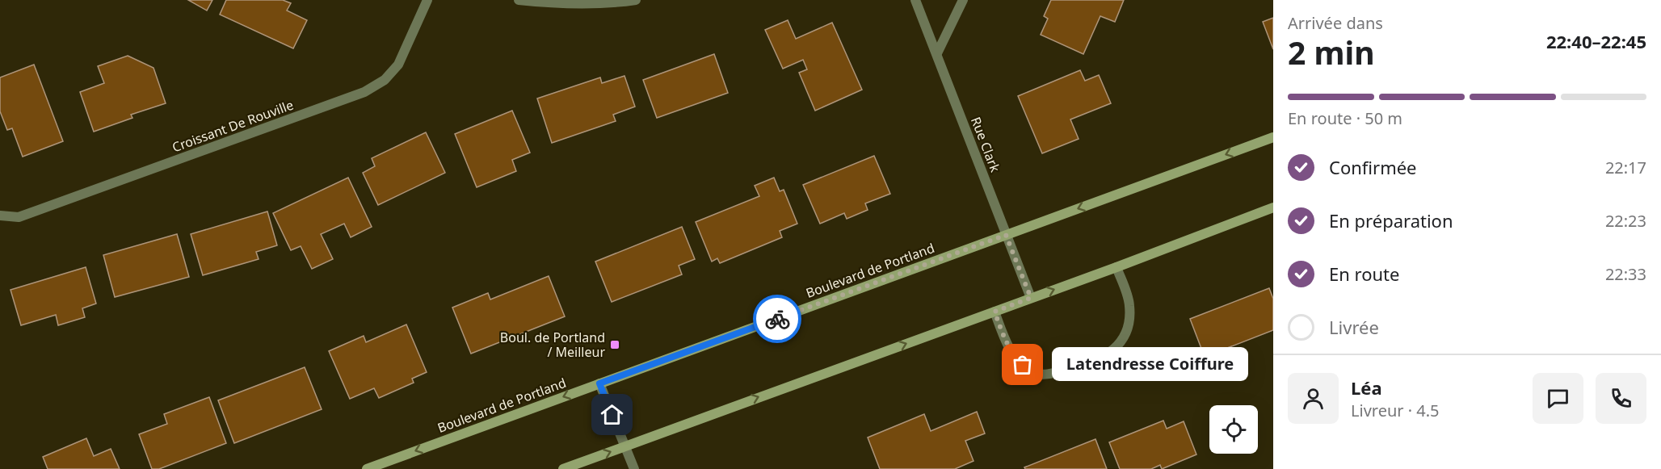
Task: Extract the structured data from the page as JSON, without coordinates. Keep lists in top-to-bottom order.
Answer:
{
  "streets": {
    "main road": ["Boulevard de Portland"],
    "street": ["Croissant De Rouville", "Rue Clark"]
  },
  "crossings": [
    ["Rue Clark", "Boulevard de Portland"]
  ],
  "places": {
    "transit": ["Boul. de Portland / Meilleur"],
    "other": ["Latendresse Coiffure"]
  },
  "page": {
    "heading": ["2 min", "Arrivée dans", "22:40–22:45"],
    "panel": ["Léa", "Livreur · 4.5"],
    "bar": "En route · 50 m",
    "list": [
      ["Confirmée", "22:17"],
      ["En préparation", "22:23"],
      ["En route", "22:33"],
      "Livrée"
    ],
    "bubble": "Latendresse Coiffure"
  }
}
